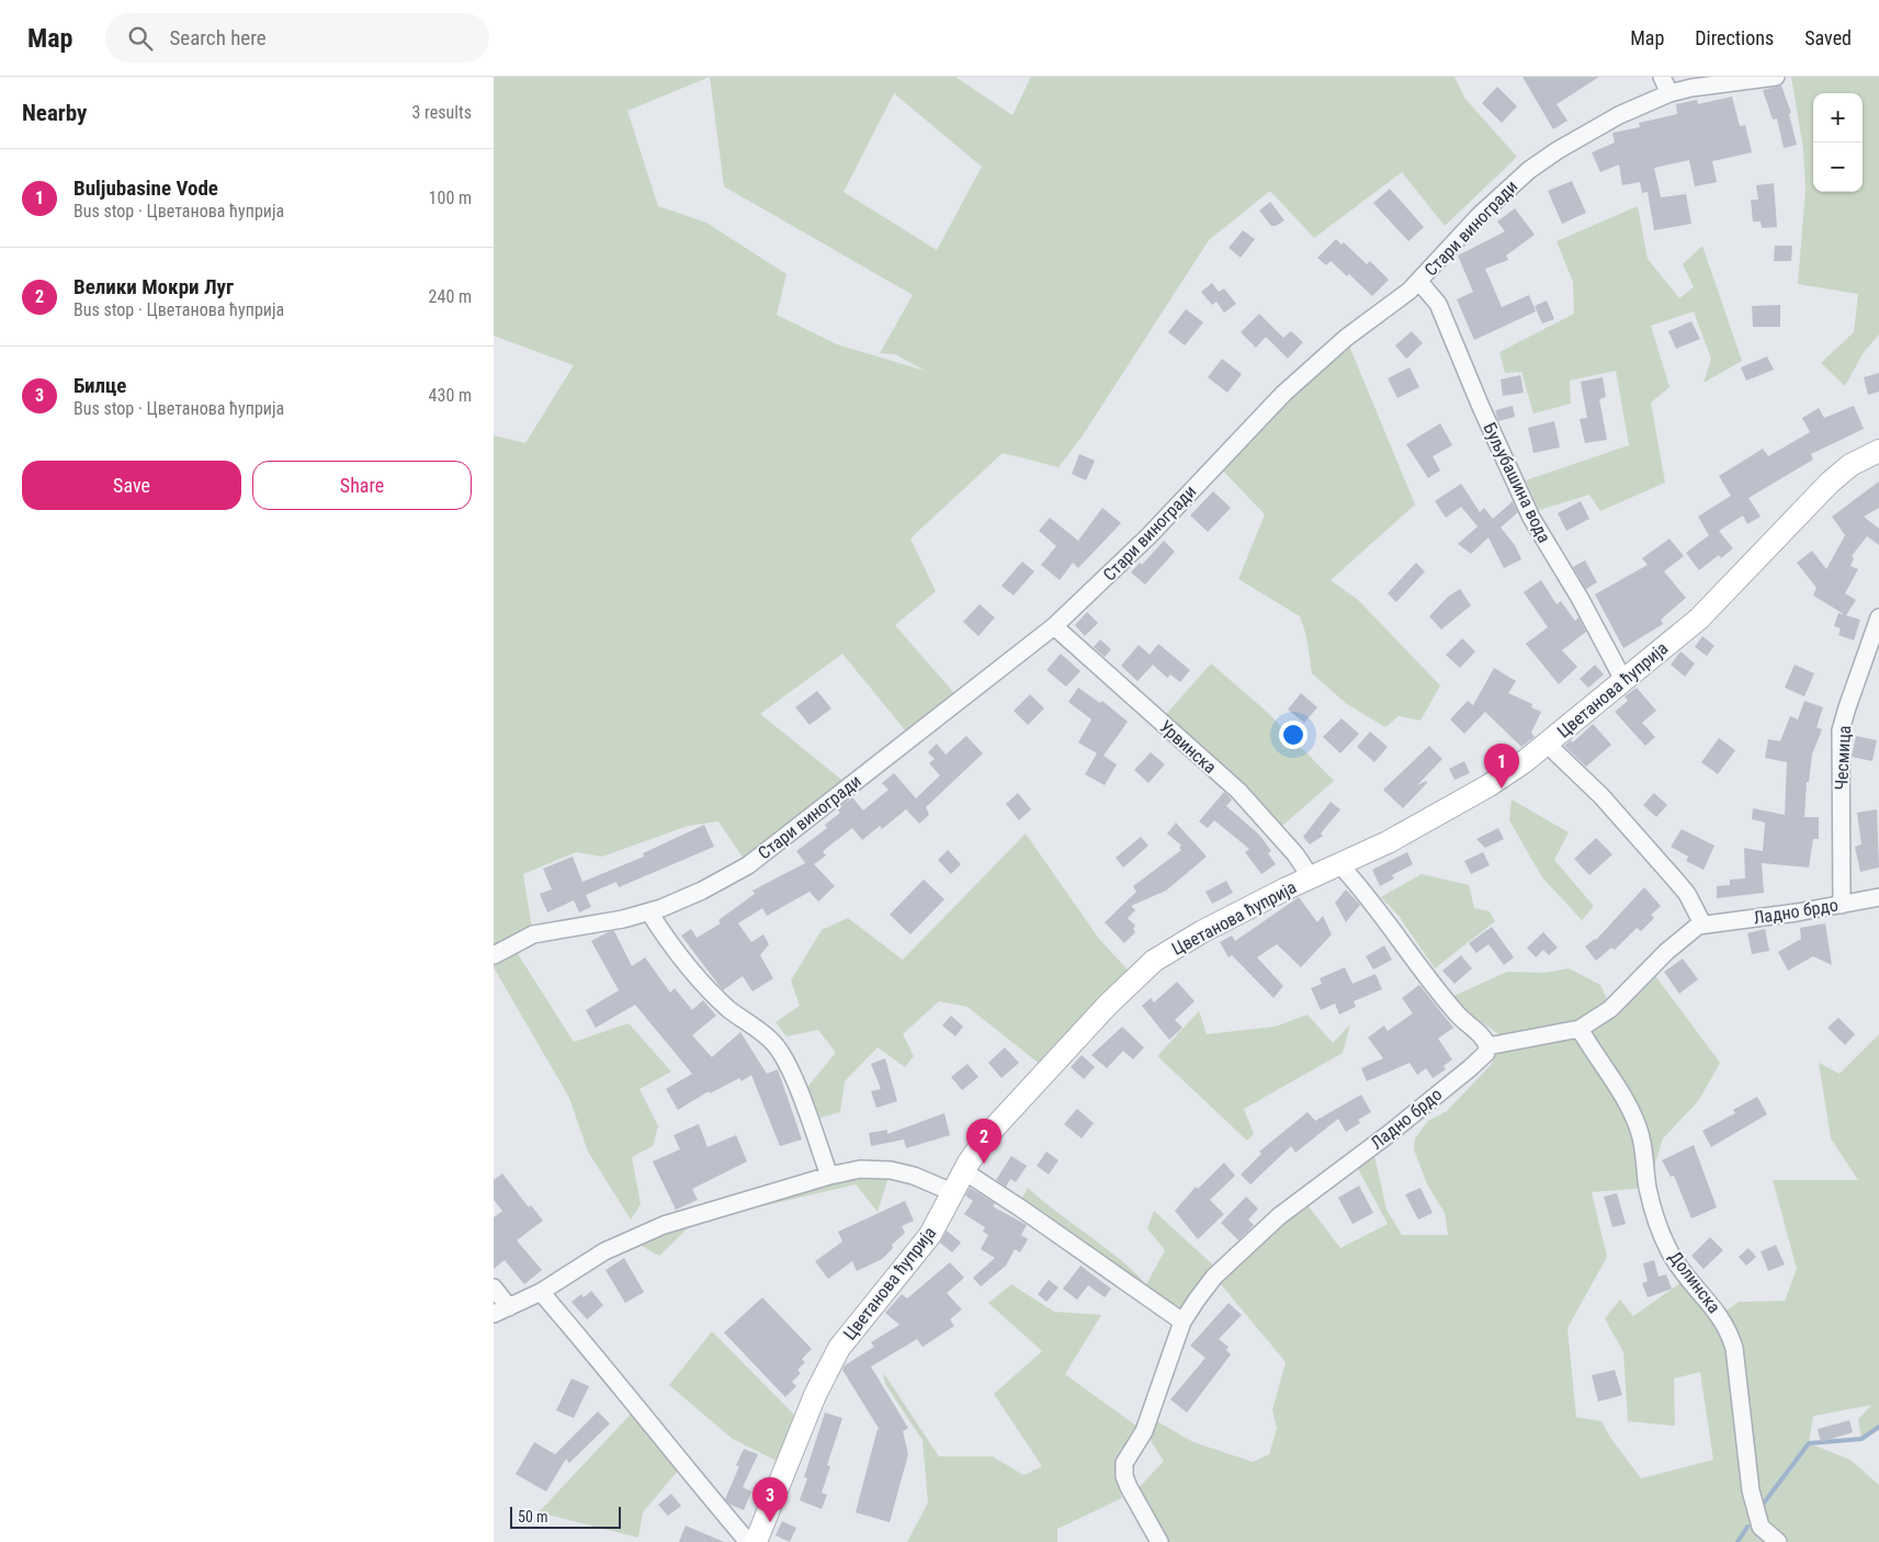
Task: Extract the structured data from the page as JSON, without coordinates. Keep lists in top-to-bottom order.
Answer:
{
  "streets": {
    "street": [
      "Стари виногради",
      "Буљубашина вода",
      "Цветанова ћуприја",
      "Урвинска",
      "Чесмица",
      "Ладно брдо",
      "Долинска"
    ]
  },
  "crossings": [
    ["Стари виногради", "Буљубашина вода"],
    ["Стари виногради", "Урвинска"],
    ["Буљубашина вода", "Цветанова ћуприја"],
    ["Цветанова ћуприја", "Урвинска"],
    ["Чесмица", "Ладно брдо"],
    ["Ладно брдо", "Долинска"]
  ],
  "scale_bar": "50 m",
  "page": {
    "header": "Map",
    "search": "Search here",
    "nav": ["Map", "Directions", "Saved"],
    "heading": ["Nearby", "3 results"],
    "map_buttons": ["+", "−"],
    "list": [
      {
        "mark": "1",
        "name": "Buljubasine Vode",
        "note": "Bus stop · Цветанова ћуприја",
        "value": "100 m"
      },
      {
        "mark": "2",
        "name": "Велики Мокри Луг",
        "note": "Bus stop · Цветанова ћуприја",
        "value": "240 m"
      },
      {
        "mark": "3",
        "name": "Билце",
        "note": "Bus stop · Цветанова ћуприја",
        "value": "430 m"
      }
    ],
    "buttons": ["Save", "Share"],
    "pins": ["1", "2", "3"],
    "scale": "50 m"
  }
}
